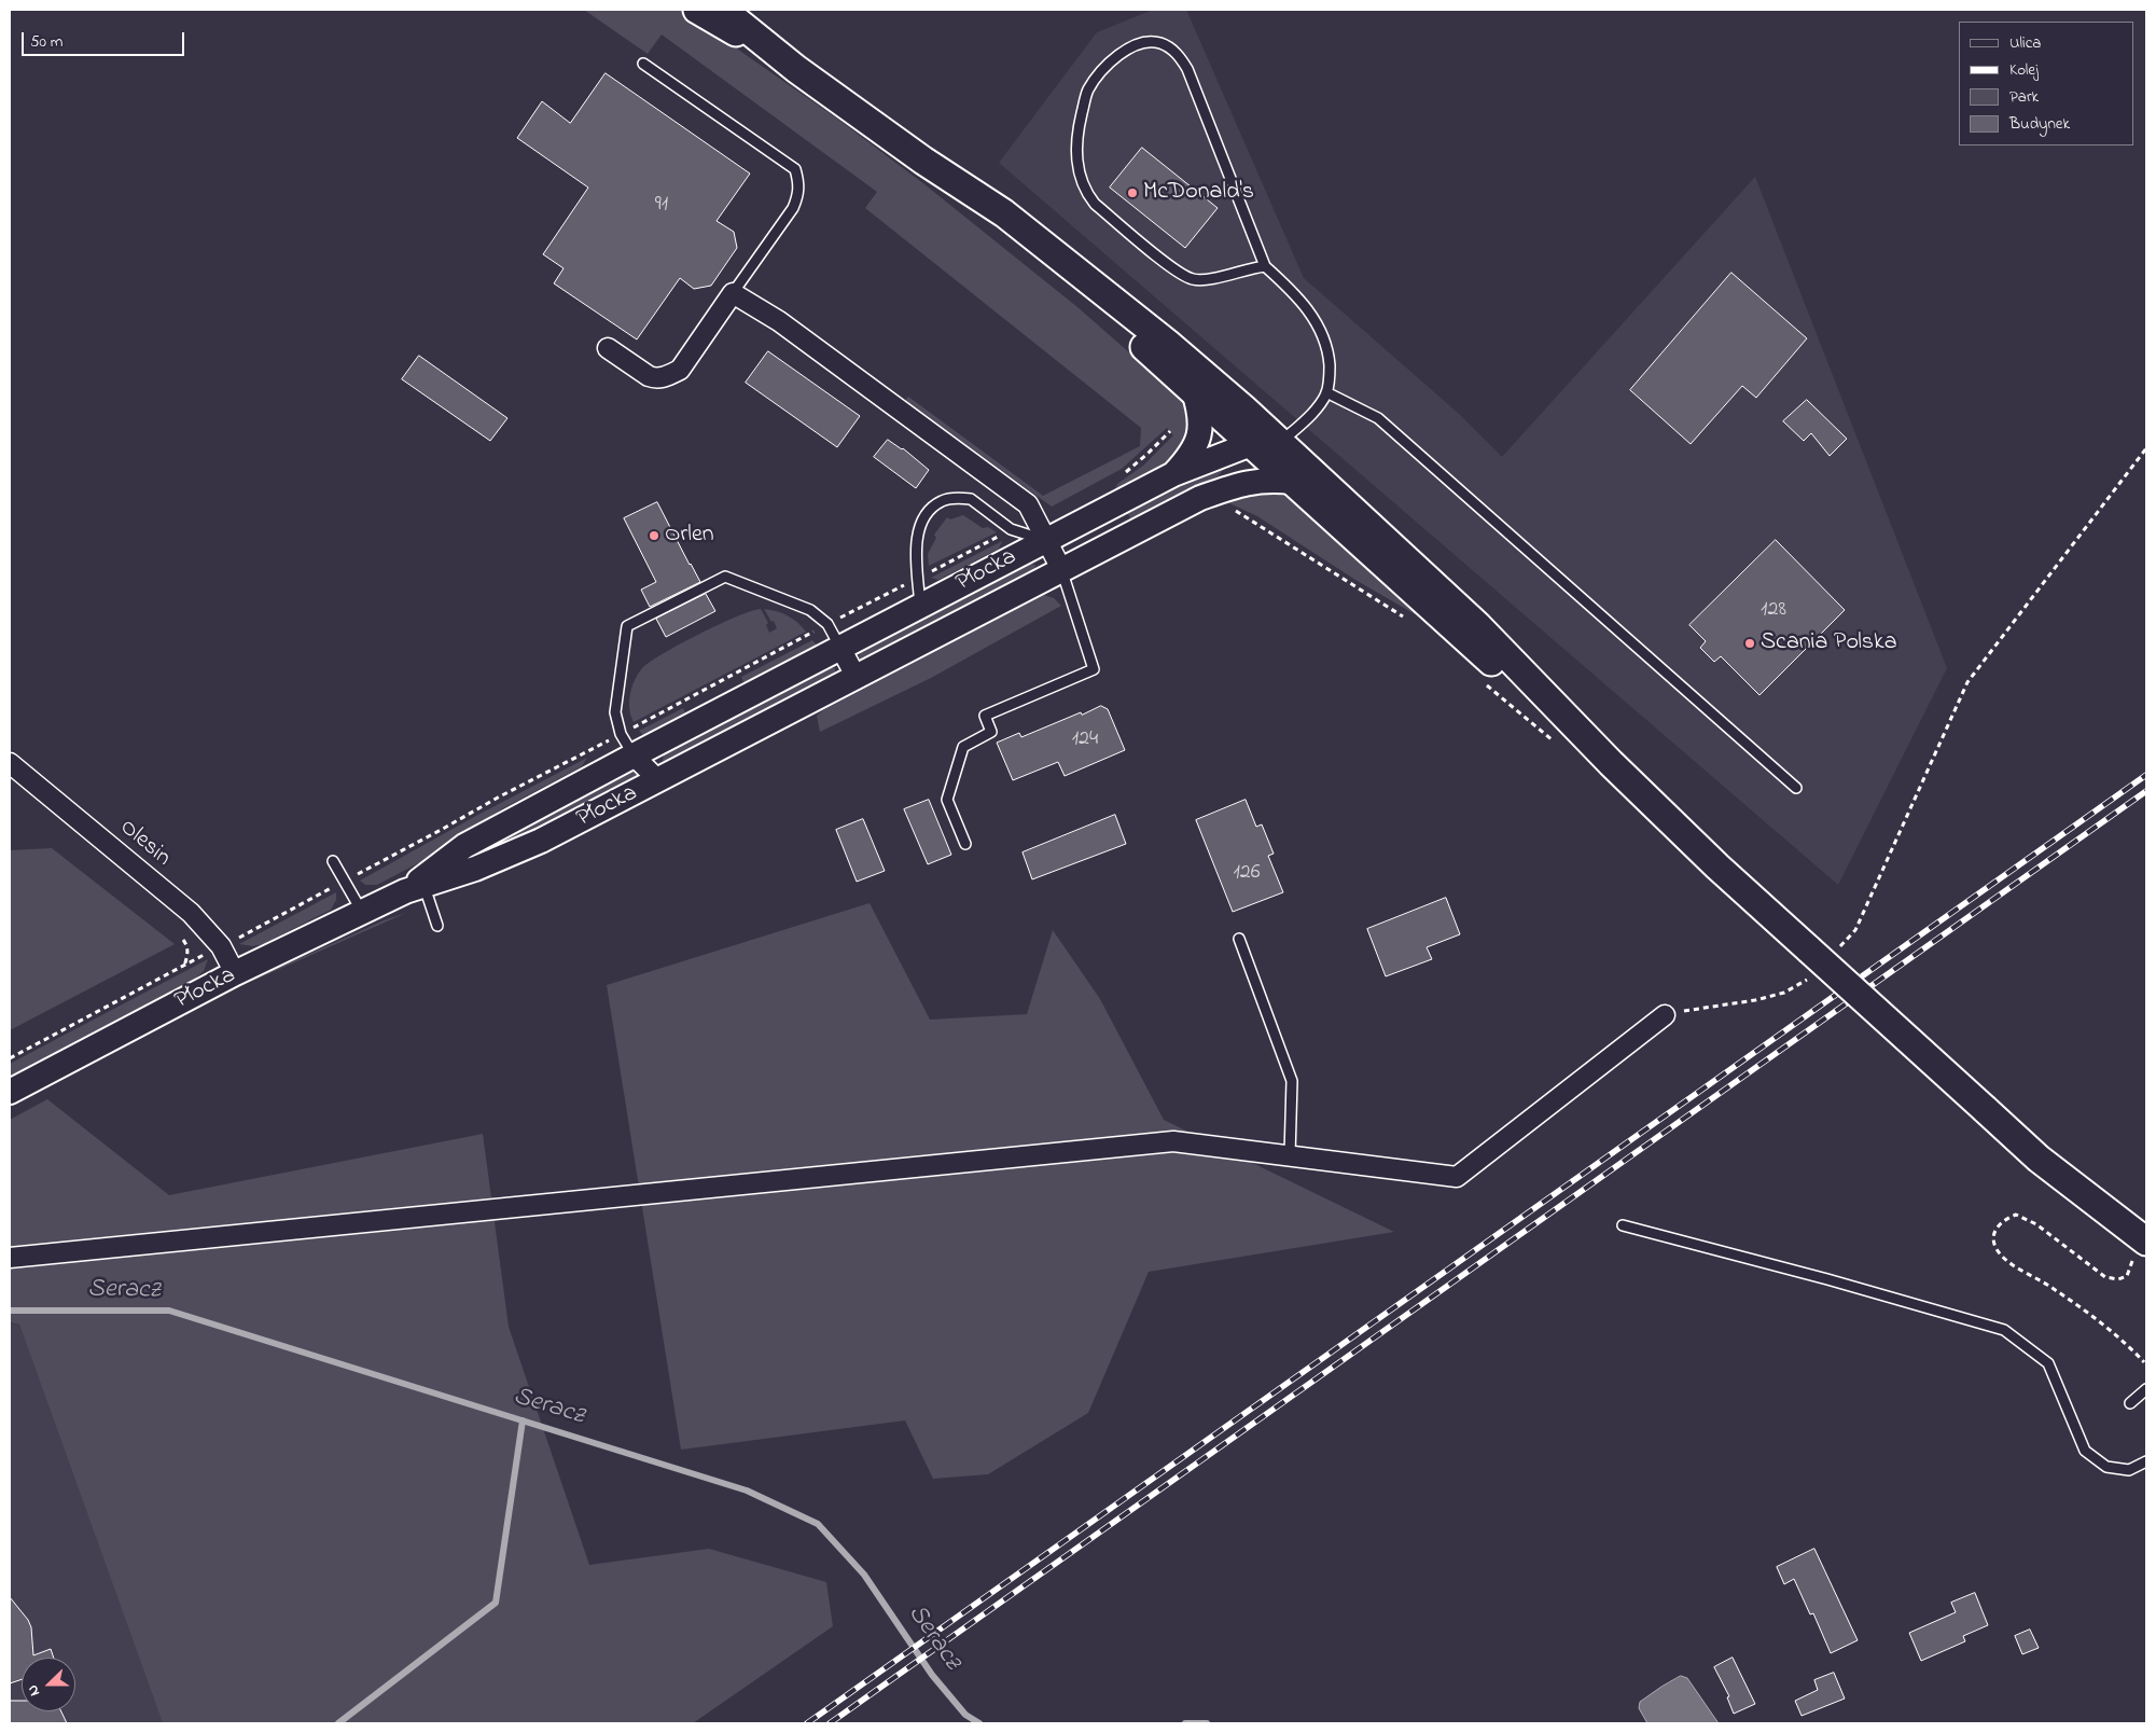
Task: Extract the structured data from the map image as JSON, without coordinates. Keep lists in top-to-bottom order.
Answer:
{
  "streets": {
    "street": ["Płocka", "Olesin"]
  },
  "crossings": [
    ["Płocka", "Olesin"]
  ],
  "water": ["Seracz"],
  "places": ["McDonald's", "Orlen", "Scania Polska"],
  "house_numbers": [
    "91",
    "128",
    "124",
    "126"
  ],
  "legend": [
    "Ulica",
    "Kolej",
    "Park",
    "Budynek"
  ],
  "scale_bar": "50 m",
  "north": "left"
}
